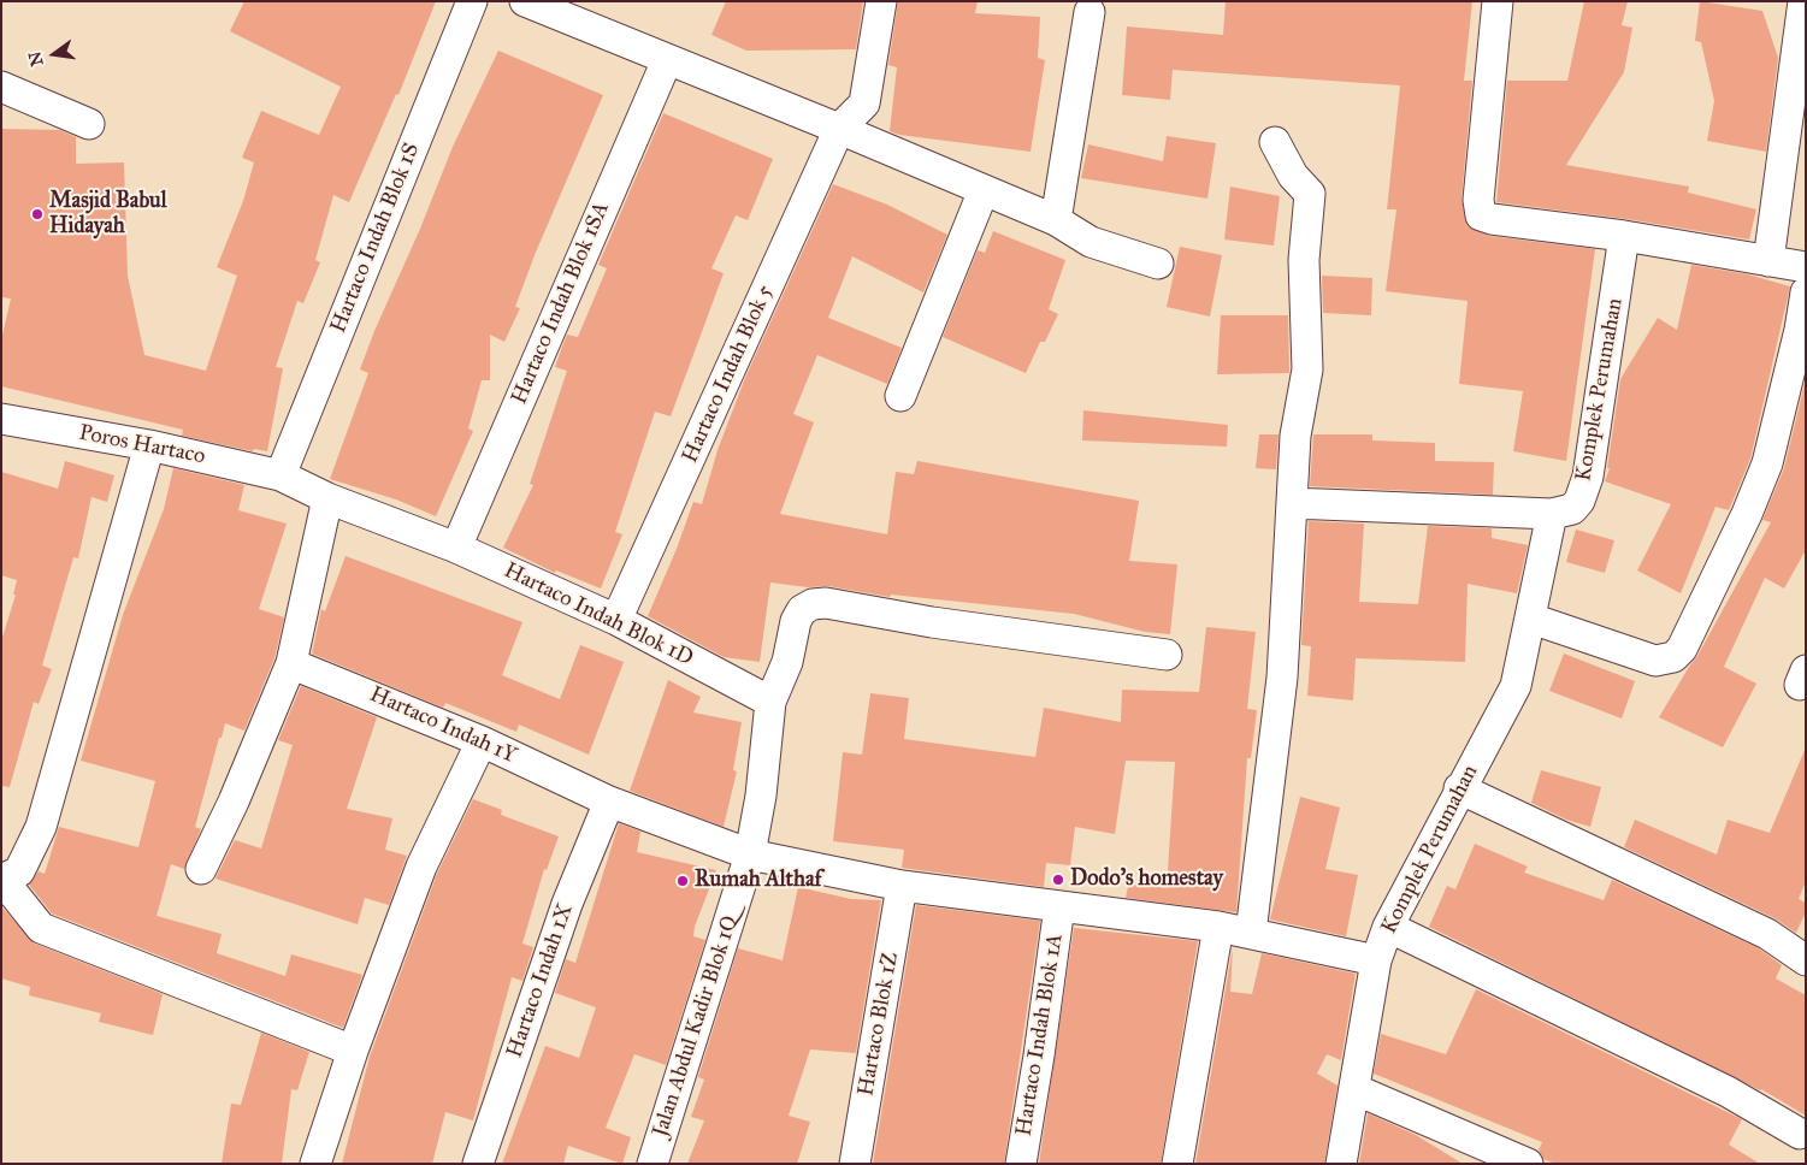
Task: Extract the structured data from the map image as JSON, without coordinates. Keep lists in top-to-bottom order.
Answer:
{
  "streets": {
    "street": [
      "Hartaco Indah Blok 1S",
      "Hartaco Indah Blok 1SA",
      "Hartaco Indah Blok 5",
      "Komplek Perumahan",
      "Poros Hartaco",
      "Hartaco Indah Blok 1D",
      "Hartaco Indah 1Y",
      "Hartaco Indah 1X",
      "Hartaco Blok 1Z",
      "Jalan Abdul Kadir Blok 1Q",
      "Hartaco Indah Blok 1A"
    ]
  },
  "crossings": [
    ["Hartaco Indah Blok 1S", "Poros Hartaco"],
    ["Hartaco Indah Blok 1S", "Hartaco Indah Blok 1D"],
    ["Hartaco Indah Blok 1SA", "Hartaco Indah Blok 1D"],
    ["Hartaco Indah Blok 5", "Hartaco Indah Blok 1D"],
    ["Komplek Perumahan", "Hartaco Indah 1Y"],
    ["Poros Hartaco", "Hartaco Indah Blok 1D"],
    ["Hartaco Indah 1Y", "Hartaco Indah 1X"],
    ["Hartaco Indah 1Y", "Hartaco Blok 1Z"],
    ["Hartaco Indah 1Y", "Jalan Abdul Kadir Blok 1Q"],
    ["Hartaco Indah 1Y", "Hartaco Indah Blok 1A"]
  ],
  "places": ["Masjid Babul Hidayah", "Dodo's homestay", "Rumah Althaf"],
  "north": "left"
}
